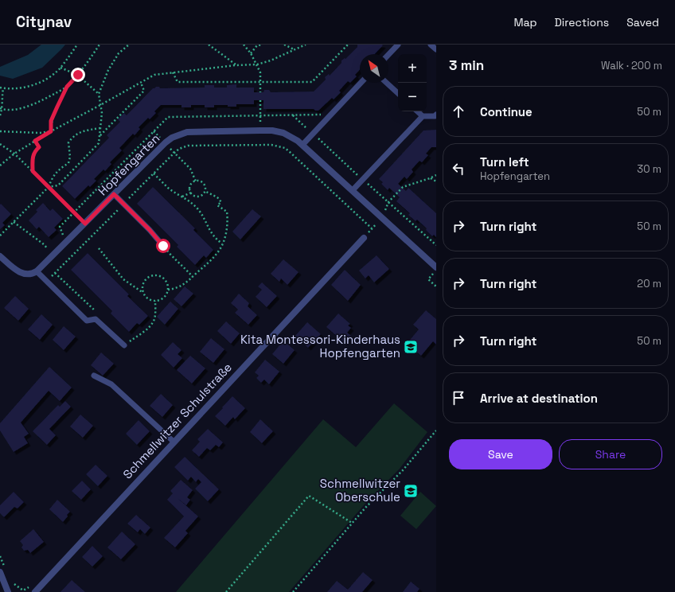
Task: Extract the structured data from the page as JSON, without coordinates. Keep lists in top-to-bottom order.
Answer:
{
  "streets": {
    "street": ["Hopfengarten", "Schmellwitzer Schulstraße"]
  },
  "places": {
    "school or university": ["Kita Montessori-Kinderhaus Hopfengarten", "Schmellwitzer Oberschule"]
  },
  "north": "top left",
  "page": {
    "header": "Citynav",
    "nav": ["Map", "Directions", "Saved"],
    "heading": ["3 min", "Walk · 200 m"],
    "map_buttons": ["+", "−"],
    "list": [
      ["Continue", "50 m"],
      ["Turn left", "Hopfengarten", "30 m"],
      ["Turn right", "50 m"],
      ["Turn right", "20 m"],
      ["Turn right", "50 m"],
      "Arrive at destination"
    ],
    "buttons": ["Save", "Share"]
  }
}
